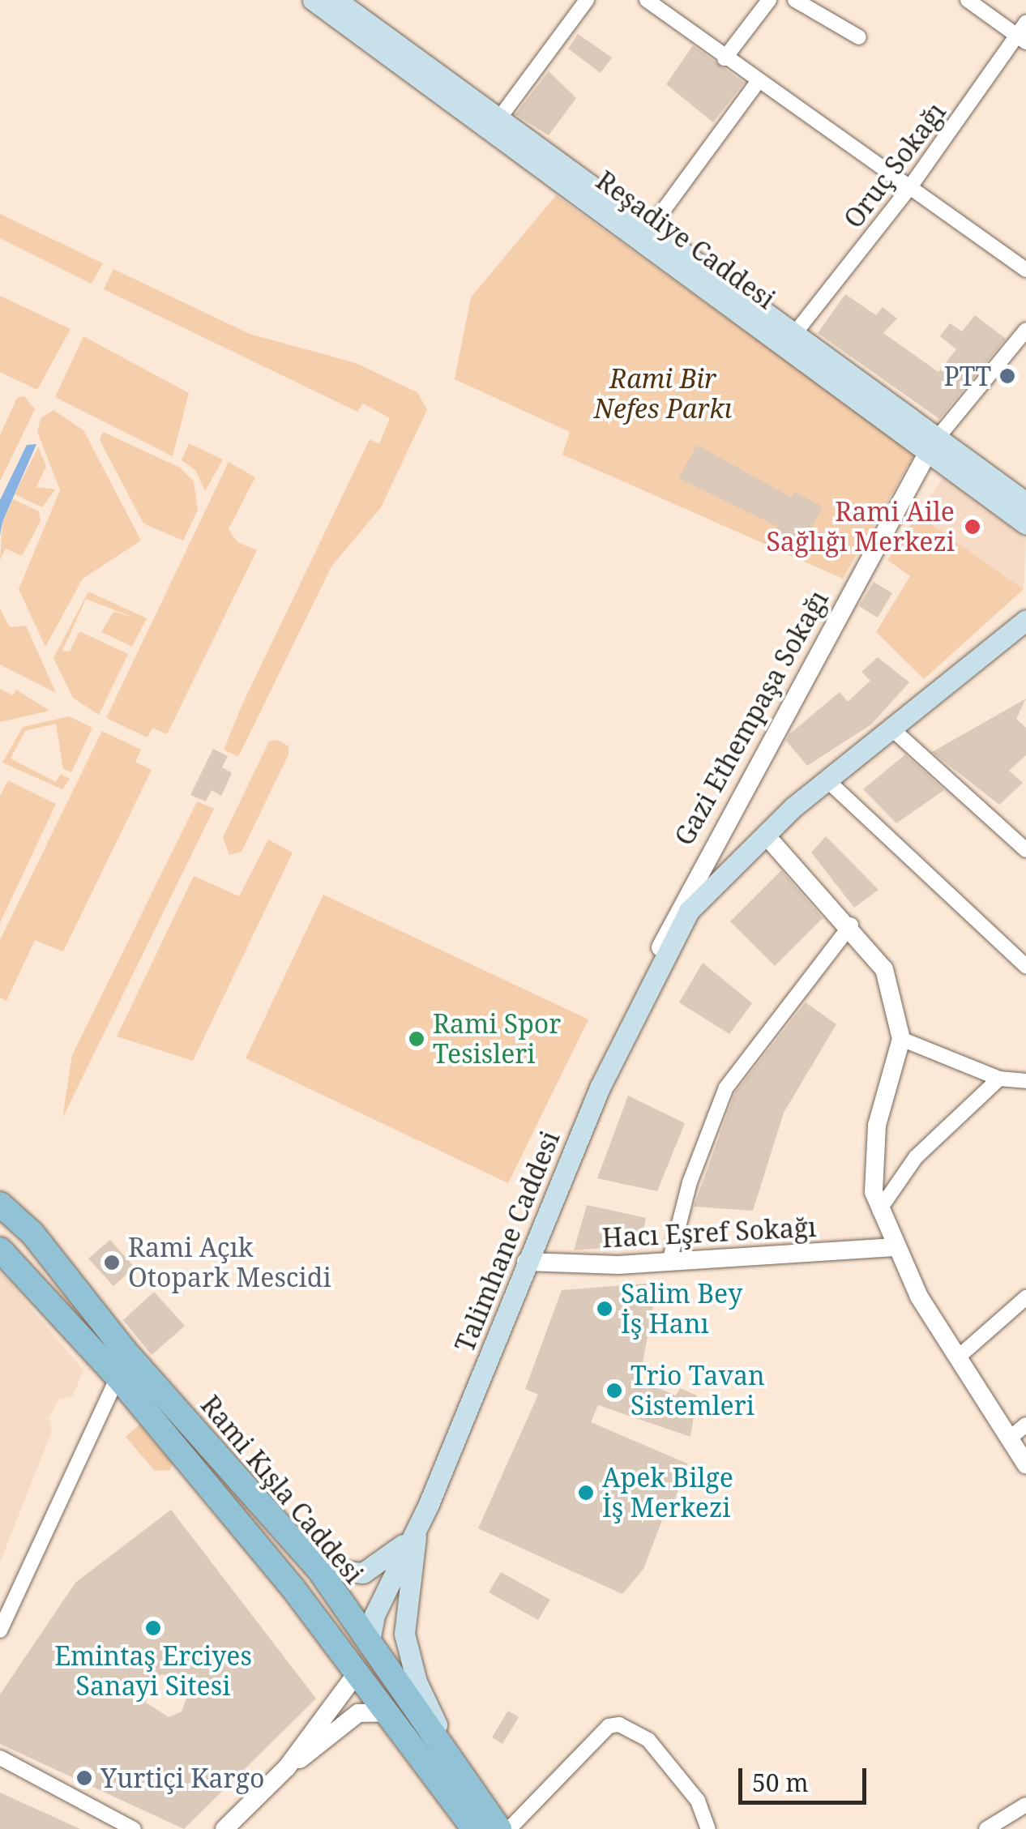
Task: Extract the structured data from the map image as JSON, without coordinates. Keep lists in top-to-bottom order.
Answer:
{
  "streets": {
    "main road": ["Reşadiye Caddesi", "Talimhane Caddesi", "Rami Kışla Caddesi"],
    "street": ["Oruç Sokağı", "Gazi Ethempaşa Sokağı", "Hacı Eşref Sokağı"]
  },
  "crossings": [
    ["Oruç Sokağı", "Reşadiye Caddesi"],
    ["Reşadiye Caddesi", "Gazi Ethempaşa Sokağı"],
    ["Gazi Ethempaşa Sokağı", "Talimhane Caddesi"],
    ["Hacı Eşref Sokağı", "Talimhane Caddesi"],
    ["Talimhane Caddesi", "Rami Kışla Caddesi"]
  ],
  "parks": ["Rami Bir Nefes Parkı"],
  "places": [
    "PTT",
    "Rami Aile Sağlığı Merkezi",
    "Rami Spor Tesisleri",
    "Rami Açık Otopark Mescidi",
    "Salim Bey İş Hanı",
    "Trio Tavan Sistemleri",
    "Apek Bilge İş Merkezi",
    "Emintaş Erciyes Sanayi Sitesi",
    "Yurtiçi Kargo"
  ],
  "scale_bar": "50 m"
}
